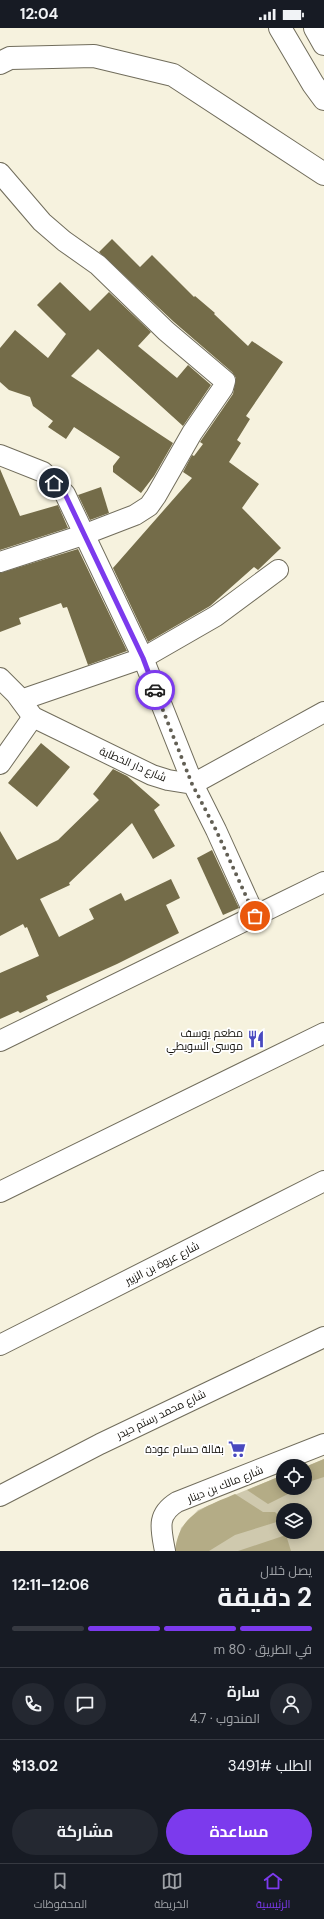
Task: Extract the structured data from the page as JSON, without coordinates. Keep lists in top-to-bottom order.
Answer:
{
  "streets": {
    "street": [
      "شارع دار الخطابة",
      "شارع عروة بن الزبير",
      "شارع محمد رستم حيدر",
      "شارع مالك بن دينار"
    ]
  },
  "places": {
    "restaurant": ["مطعم يوسف موسى السويطي"],
    "supermarket": ["بقالة حسام عودة"]
  },
  "page": {
    "status": "12:04",
    "heading": ["2 دقيقة", "يصل خلال", "12:06–12:11"],
    "panel": [
      "سارة",
      "المندوب · 4.7",
      "الطلب #3491",
      "$13.02"
    ],
    "bar": "في الطريق · 80 m",
    "buttons": ["مساعدة", "مشاركة"],
    "tabs": ["الرئيسية", "الخريطة", "المحفوظات"]
  }
}
